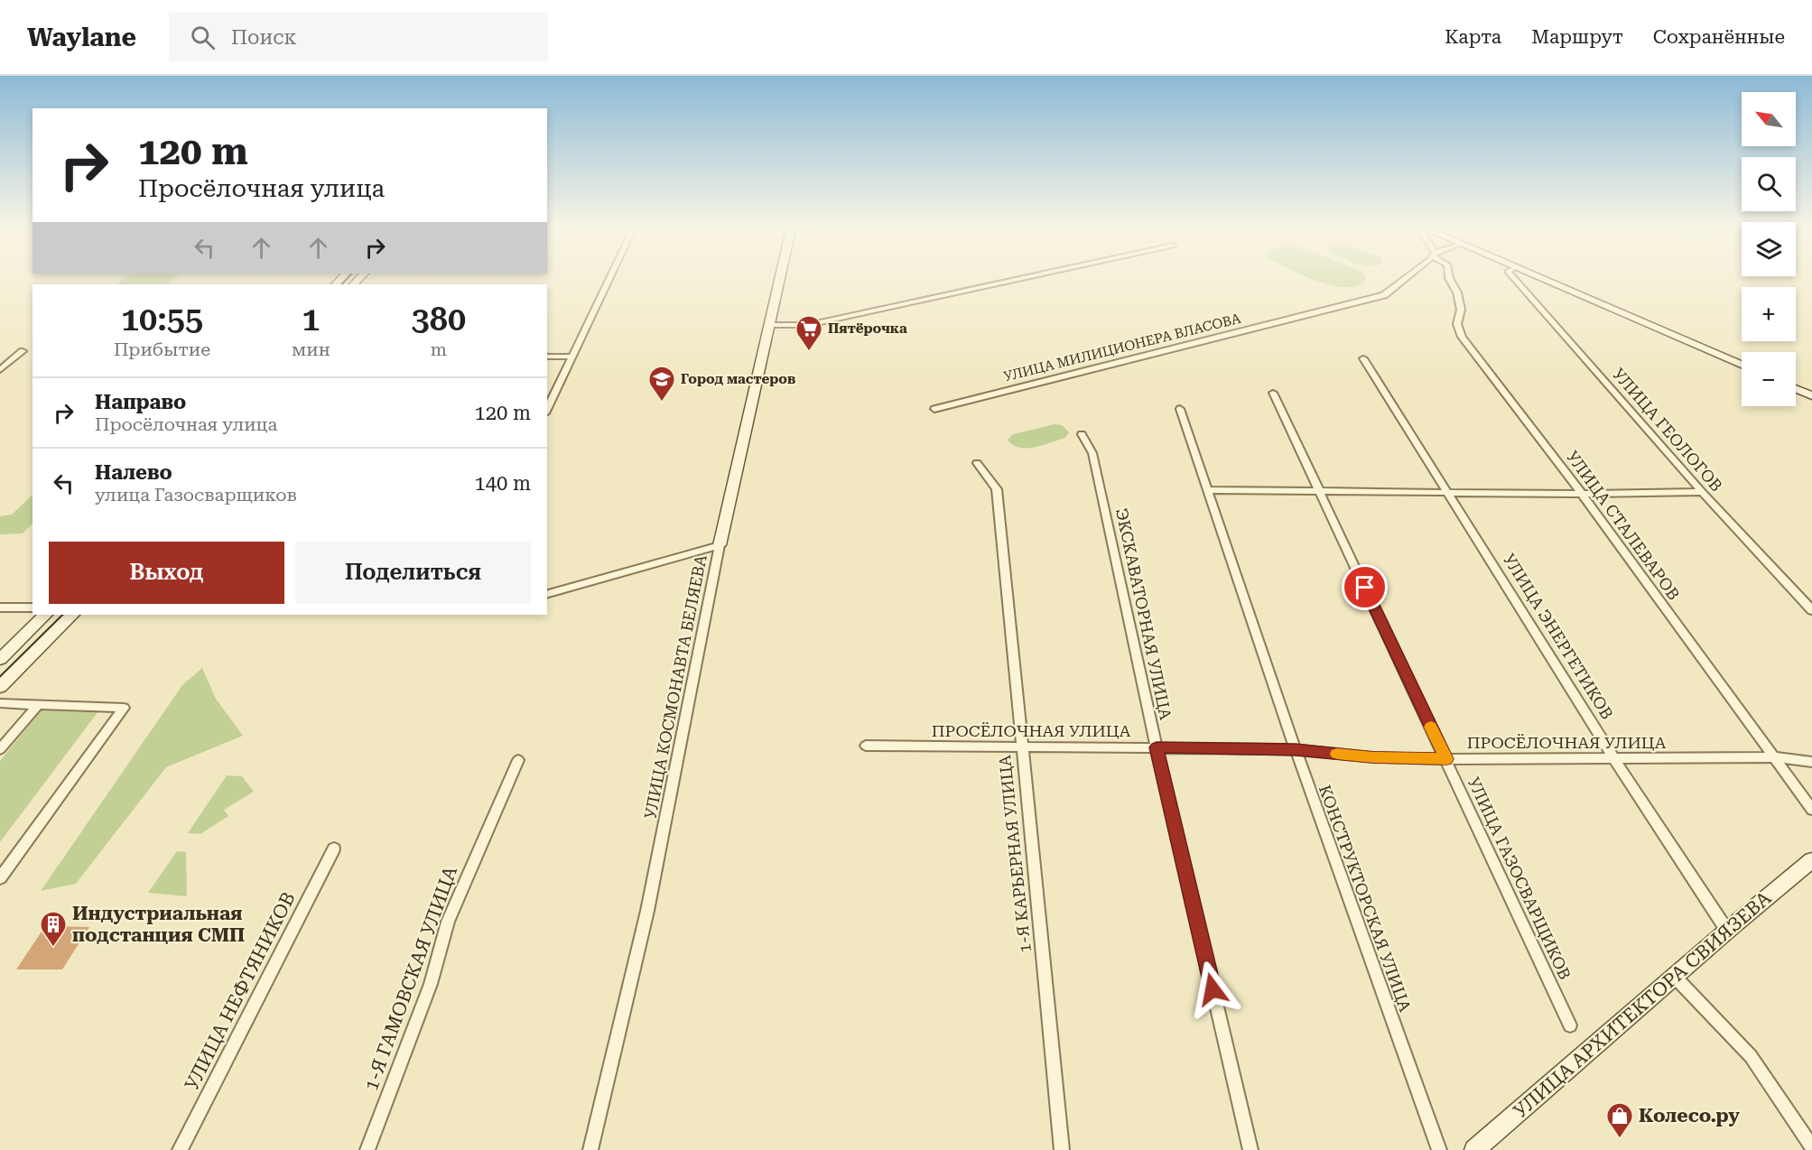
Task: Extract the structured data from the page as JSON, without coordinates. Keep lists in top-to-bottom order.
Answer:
{
  "streets": {
    "street": [
      "УЛИЦА МИЛИЦИОНЕРА ВЛАСОВА",
      "УЛИЦА ГЕОЛОГОВ",
      "УЛИЦА СТАЛЕВАРОВ",
      "ЭКСКАВАТОРНАЯ УЛИЦА",
      "УЛИЦА ЭНЕРГЕТИКОВ",
      "УЛИЦА КОСМОНАВТА БЕЛЯЕВА",
      "ПРОСЁЛОЧНАЯ УЛИЦА",
      "1-Я КАРЬЕРНАЯ УЛИЦА",
      "УЛИЦА ГАЗОСВАРЩИКОВ",
      "КОНСТРУКТОРСКАЯ УЛИЦА",
      "1-Я ГАМОВСКАЯ УЛИЦА",
      "УЛИЦА НЕФТЯНИКОВ",
      "УЛИЦА АРХИТЕКТОРА СВИЯЗЕВА"
    ]
  },
  "crossings": [
    ["УЛИЦА СТАЛЕВАРОВ", "ПРОСЁЛОЧНАЯ УЛИЦА"],
    ["ЭКСКАВАТОРНАЯ УЛИЦА", "ПРОСЁЛОЧНАЯ УЛИЦА"],
    ["УЛИЦА ЭНЕРГЕТИКОВ", "ПРОСЁЛОЧНАЯ УЛИЦА"],
    ["УЛИЦА ЭНЕРГЕТИКОВ", "УЛИЦА АРХИТЕКТОРА СВИЯЗЕВА"],
    ["ПРОСЁЛОЧНАЯ УЛИЦА", "1-Я КАРЬЕРНАЯ УЛИЦА"],
    ["ПРОСЁЛОЧНАЯ УЛИЦА", "УЛИЦА ГАЗОСВАРЩИКОВ"],
    ["ПРОСЁЛОЧНАЯ УЛИЦА", "КОНСТРУКТОРСКАЯ УЛИЦА"]
  ],
  "places": {
    "supermarket": ["Пятёрочка"],
    "school or university": ["Город мастеров"],
    "building": ["Индустриальная подстанция СМП"],
    "shop": ["Колесо.ру"]
  },
  "north": "top left",
  "page": {
    "header": "Waylane",
    "search": "Поиск",
    "nav": ["Карта", "Маршрут", "Сохранённые"],
    "map_buttons": ["+", "−"],
    "turn": ["120 m", "Просёлочная улица"],
    "eta": [
      "10:55",
      "Прибытие",
      "1",
      "мин",
      "380",
      "m"
    ],
    "list": [
      {
        "name": "Направо",
        "note": "Просёлочная улица",
        "value": "120 m"
      },
      {
        "name": "Налево",
        "note": "улица Газосварщиков",
        "value": "140 m"
      }
    ],
    "buttons": ["Выход", "Поделиться"]
  }
}
